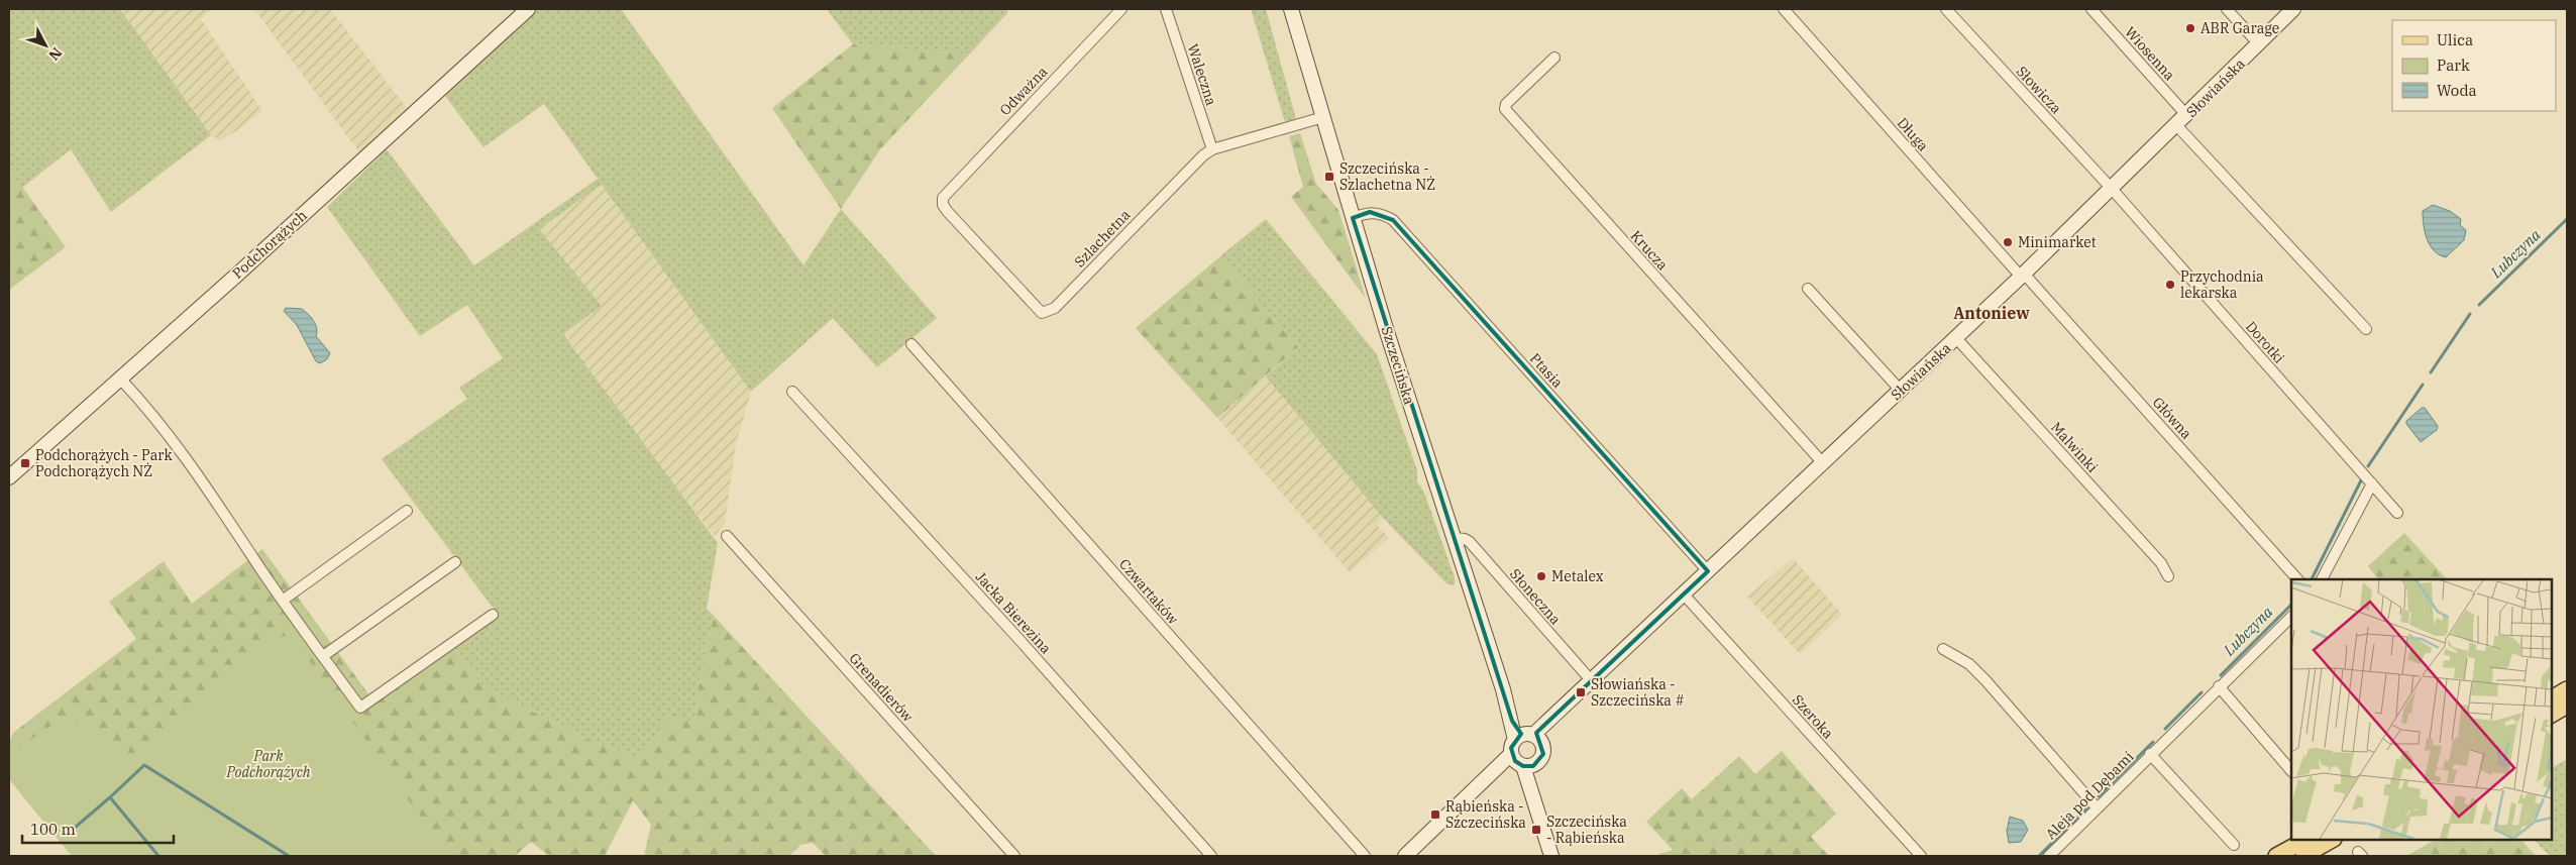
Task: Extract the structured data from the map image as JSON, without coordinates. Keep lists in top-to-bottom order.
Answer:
{
  "streets": {
    "street": [
      "Wiosenna",
      "Waleczna",
      "Słowiańska",
      "Słowicza",
      "Odważna",
      "Długa",
      "Szlachetna",
      "Podchorążych",
      "Krucza",
      "Dorotki",
      "Szczecińska",
      "Ptasia",
      "Główna",
      "Malwinki",
      "Czwartaków",
      "Słoneczna",
      "Jacka Bierezina",
      "Grenadierów",
      "Szeroka",
      "Aleja pod Dębami"
    ]
  },
  "crossings": [
    ["Wiosenna", "Słowiańska"],
    ["Waleczna", "Szlachetna"],
    ["Słowiańska", "Słowicza"],
    ["Słowiańska", "Długa"],
    ["Słowiańska", "Krucza"],
    ["Słowiańska", "Dorotki"],
    ["Słowiańska", "Szczecińska"],
    ["Słowiańska", "Ptasia"],
    ["Słowiańska", "Główna"],
    ["Słowiańska", "Malwinki"],
    ["Słowiańska", "Słoneczna"],
    ["Słowiańska", "Szeroka"],
    ["Słowicza", "Dorotki"],
    ["Odważna", "Szlachetna"],
    ["Długa", "Główna"],
    ["Szlachetna", "Szczecińska"],
    ["Szczecińska", "Ptasia"],
    ["Szczecińska", "Słoneczna"]
  ],
  "districts": ["Antoniew"],
  "water": ["Lubczyna"],
  "parks": ["Park Podchorążych"],
  "places": {
    "other": [
      "ABR Garage",
      "Minimarket",
      "Przychodnia lekarska",
      "Metalex"
    ],
    "transit": [
      "Szczecińska - Szlachetna NŻ",
      "Podchorążych - Park Podchorążych NŻ",
      "Słowiańska - Szczecińska #",
      "Rąbieńska - Szczecińska",
      "Szczecińska - Rąbieńska"
    ]
  },
  "legend": ["Ulica", "Park", "Woda"],
  "scale_bar": "100 m",
  "north": "bottom right"
}
